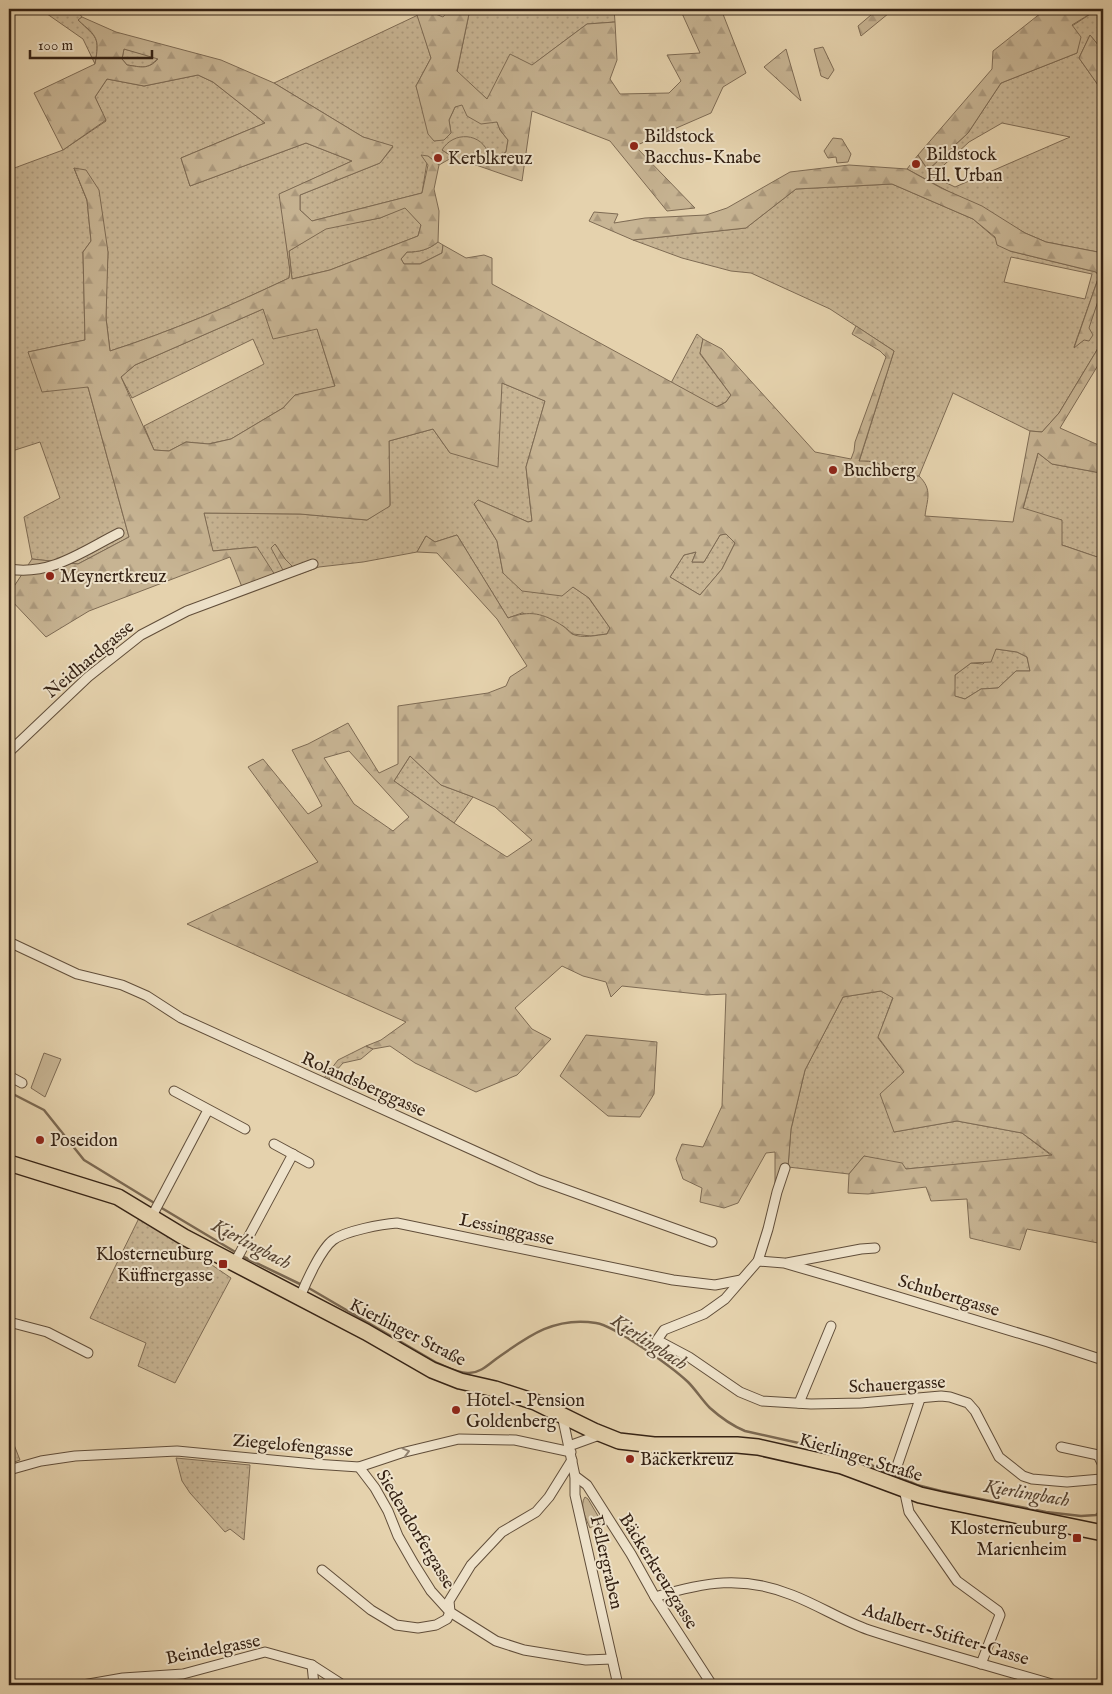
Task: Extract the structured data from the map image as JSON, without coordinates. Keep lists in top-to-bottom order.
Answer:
{
  "streets": {
    "main road": ["Kierlinger Straße"],
    "street": [
      "Neidhardgasse",
      "Rolandsberggasse",
      "Lessinggasse",
      "Schubertgasse",
      "Schauergasse",
      "Ziegelofengasse",
      "Siedendorfergasse",
      "Fellergraben",
      "Bäckerkreuzgasse",
      "Adalbert-Stifter-Gasse",
      "Beindelgasse"
    ]
  },
  "crossings": [
    ["Lessinggasse", "Kierlinger Straße"],
    ["Lessinggasse", "Schauergasse"],
    ["Kierlinger Straße", "Fellergraben"],
    ["Ziegelofengasse", "Siedendorfergasse"],
    ["Ziegelofengasse", "Fellergraben"],
    ["Siedendorfergasse", "Fellergraben"],
    ["Fellergraben", "Bäckerkreuzgasse"],
    ["Bäckerkreuzgasse", "Adalbert-Stifter-Gasse"]
  ],
  "one_way": ["Ziegelofengasse"],
  "water": ["Kierlingbach"],
  "places": {
    "other": [
      "Bildstock Bacchus-Knabe",
      "Kerblkreuz",
      "Bildstock Hl. Urban",
      "Buchberg",
      "Meynertkreuz",
      "Poseidon",
      "Hotel - Pension Goldenberg",
      "Bäckerkreuz"
    ],
    "transit": ["Klosterneuburg Küffnergasse", "Klosterneuburg Marienheim"]
  },
  "scale_bar": "100 m"
}
